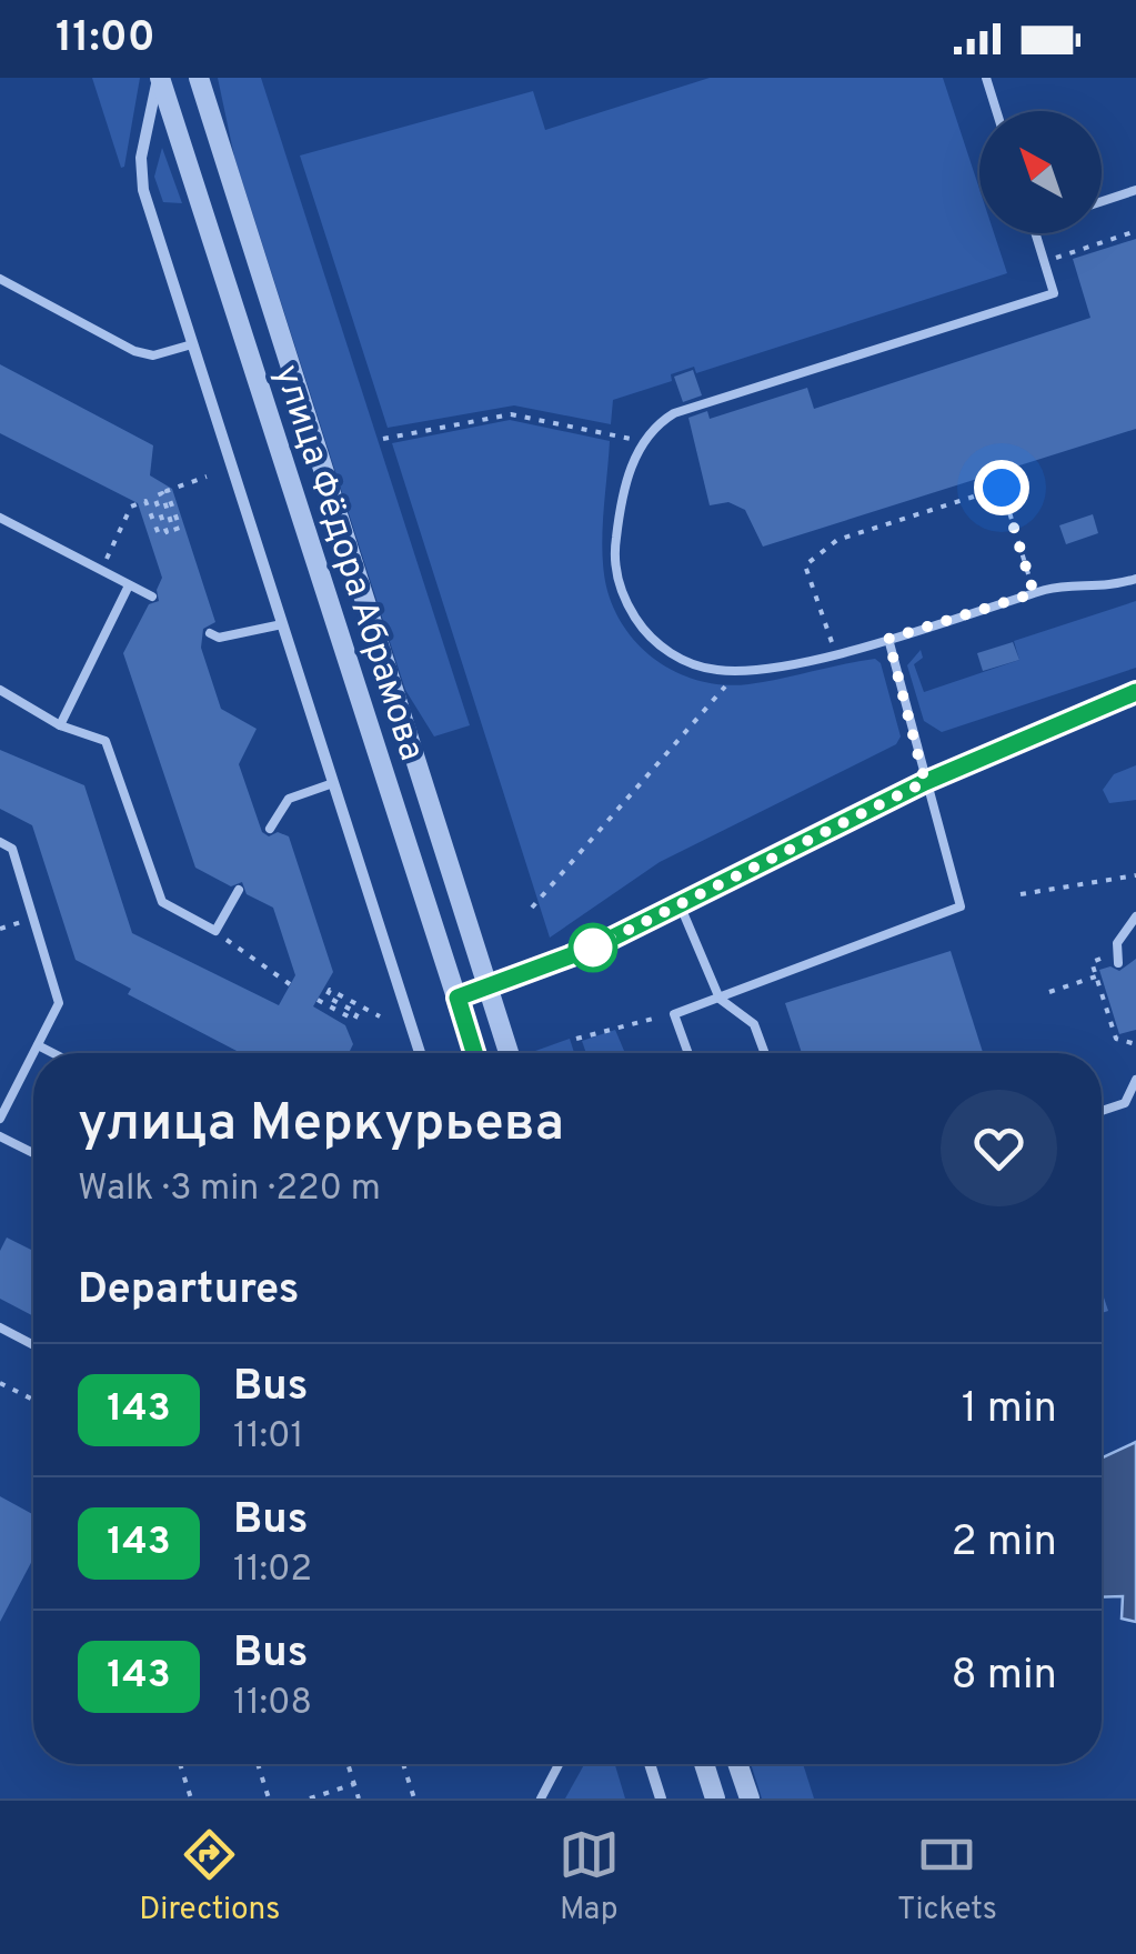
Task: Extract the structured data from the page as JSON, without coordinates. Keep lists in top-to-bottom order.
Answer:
{
  "streets": {
    "street": ["улица Фёдора Абрамова"]
  },
  "lines": ["bus line 143"],
  "north": "top left",
  "page": {
    "status": "11:00",
    "heading": [
      ["улица Меркурьева", "Walk · 3 min · 220 m"],
      "Departures"
    ],
    "list": [
      {
        "mark": "143",
        "name": "Bus",
        "note": "11:01",
        "value": "1 min"
      },
      {
        "mark": "143",
        "name": "Bus",
        "note": "11:02",
        "value": "2 min"
      },
      {
        "mark": "143",
        "name": "Bus",
        "note": "11:08",
        "value": "8 min"
      }
    ],
    "tabs": ["Directions", "Map", "Tickets"]
  }
}
